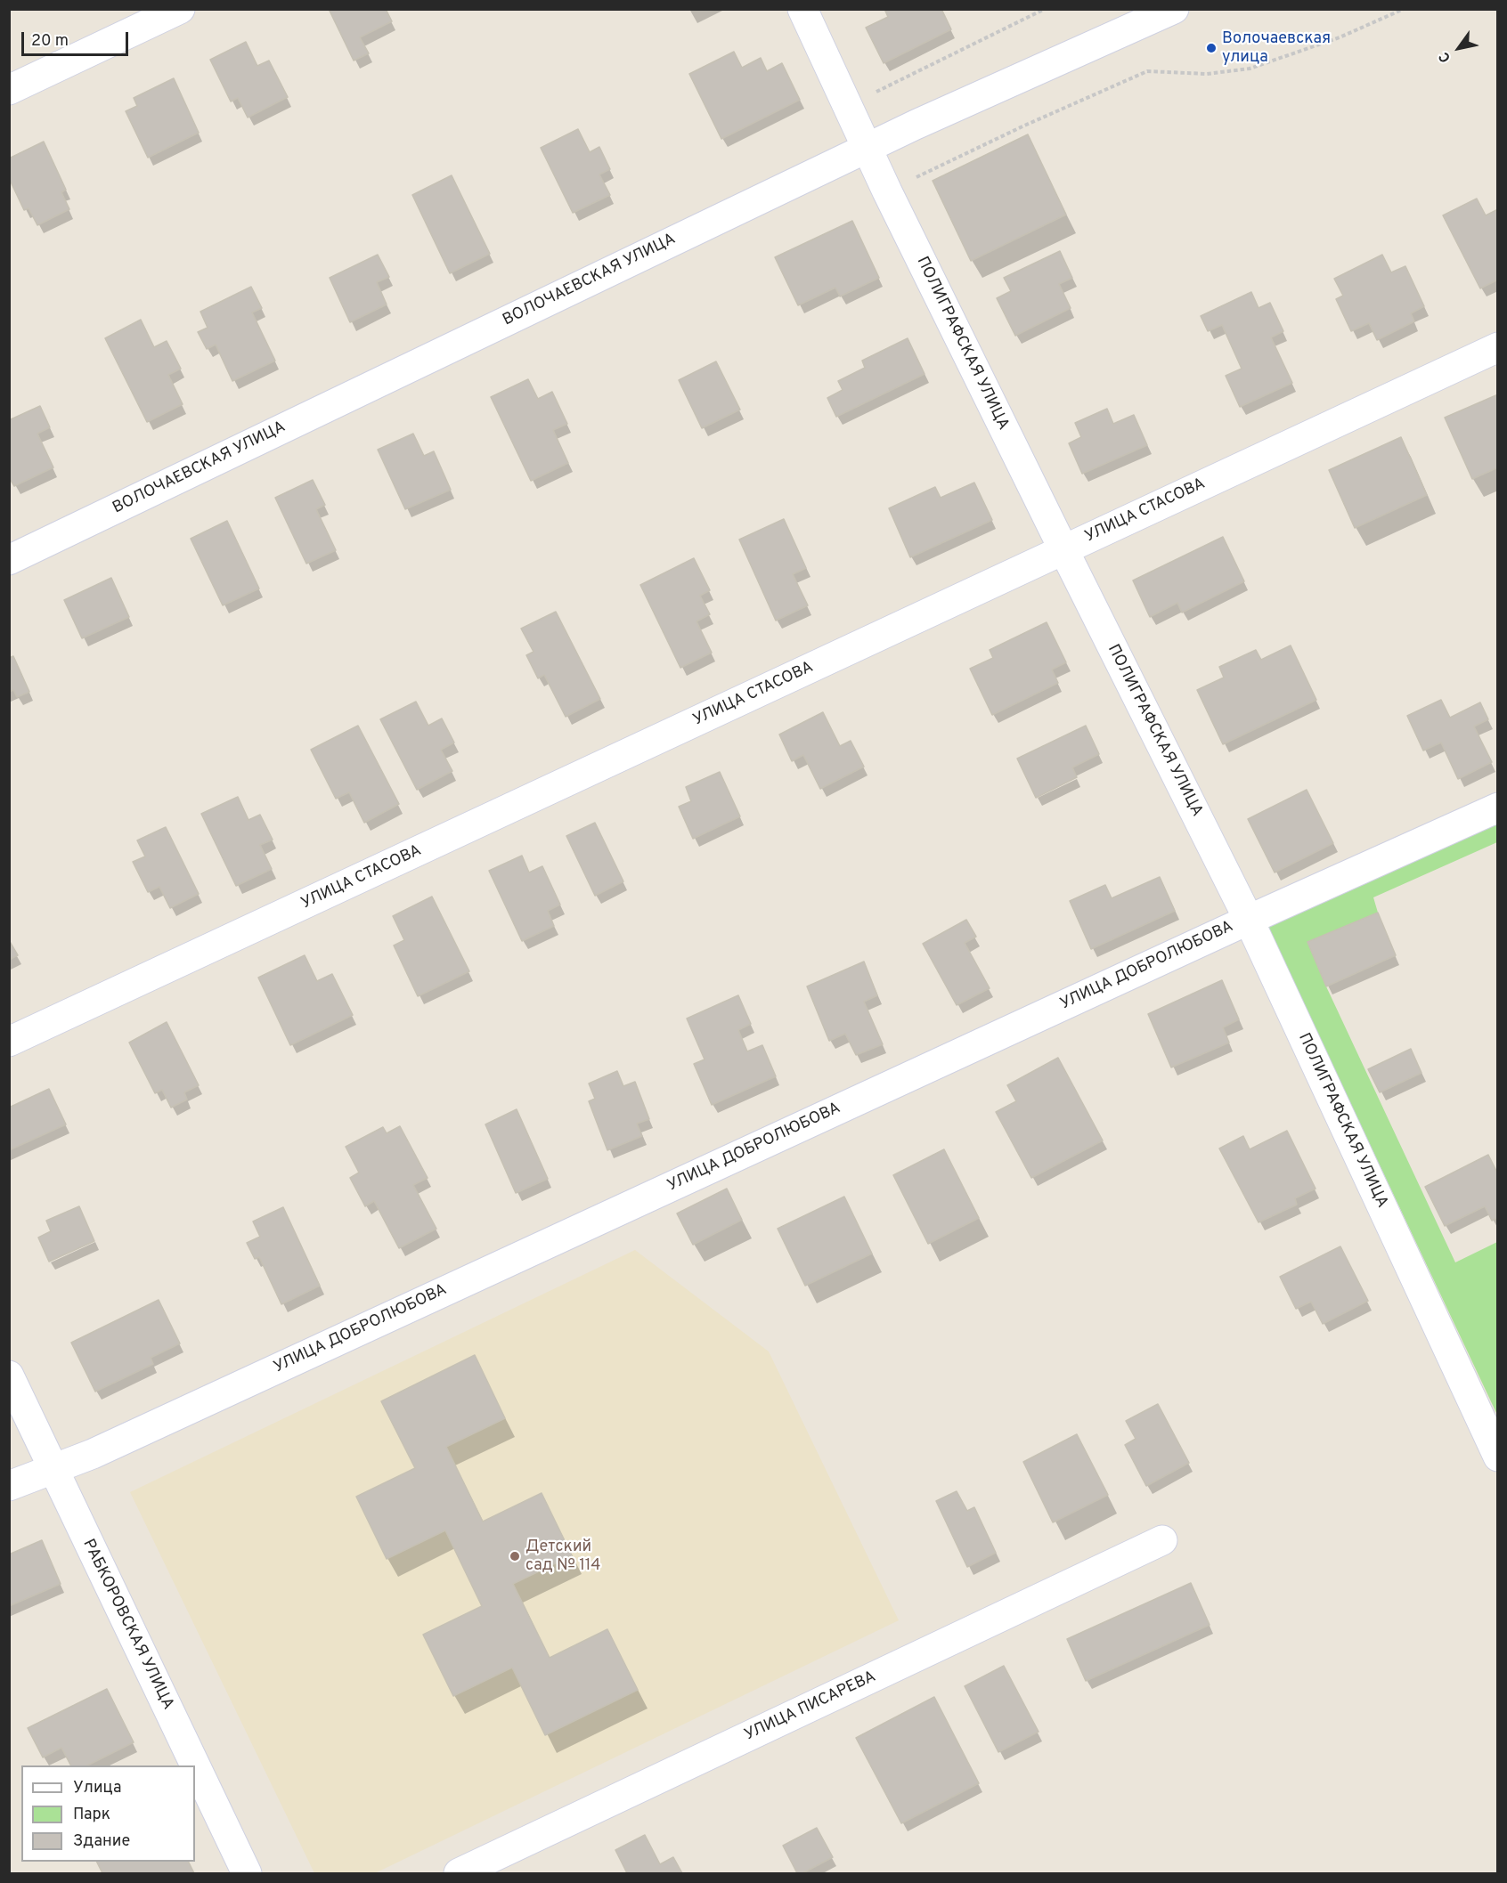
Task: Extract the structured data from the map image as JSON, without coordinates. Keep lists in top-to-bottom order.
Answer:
{
  "streets": {
    "street": [
      "ВОЛОЧАЕВСКАЯ УЛИЦА",
      "ПОЛИГРАФСКАЯ УЛИЦА",
      "УЛИЦА СТАСОВА",
      "УЛИЦА ДОБРОЛЮБОВА",
      "РАБКОРОВСКАЯ УЛИЦА",
      "УЛИЦА ПИСАРЕВА"
    ]
  },
  "crossings": [
    ["ВОЛОЧАЕВСКАЯ УЛИЦА", "ПОЛИГРАФСКАЯ УЛИЦА"],
    ["ПОЛИГРАФСКАЯ УЛИЦА", "УЛИЦА СТАСОВА"],
    ["ПОЛИГРАФСКАЯ УЛИЦА", "УЛИЦА ДОБРОЛЮБОВА"],
    ["УЛИЦА ДОБРОЛЮБОВА", "РАБКОРОВСКАЯ УЛИЦА"]
  ],
  "places": ["Волочаевская улица", "Детский сад № 114"],
  "legend": ["Улица", "Парк", "Здание"],
  "scale_bar": "20 m",
  "north": "bottom left"
}
